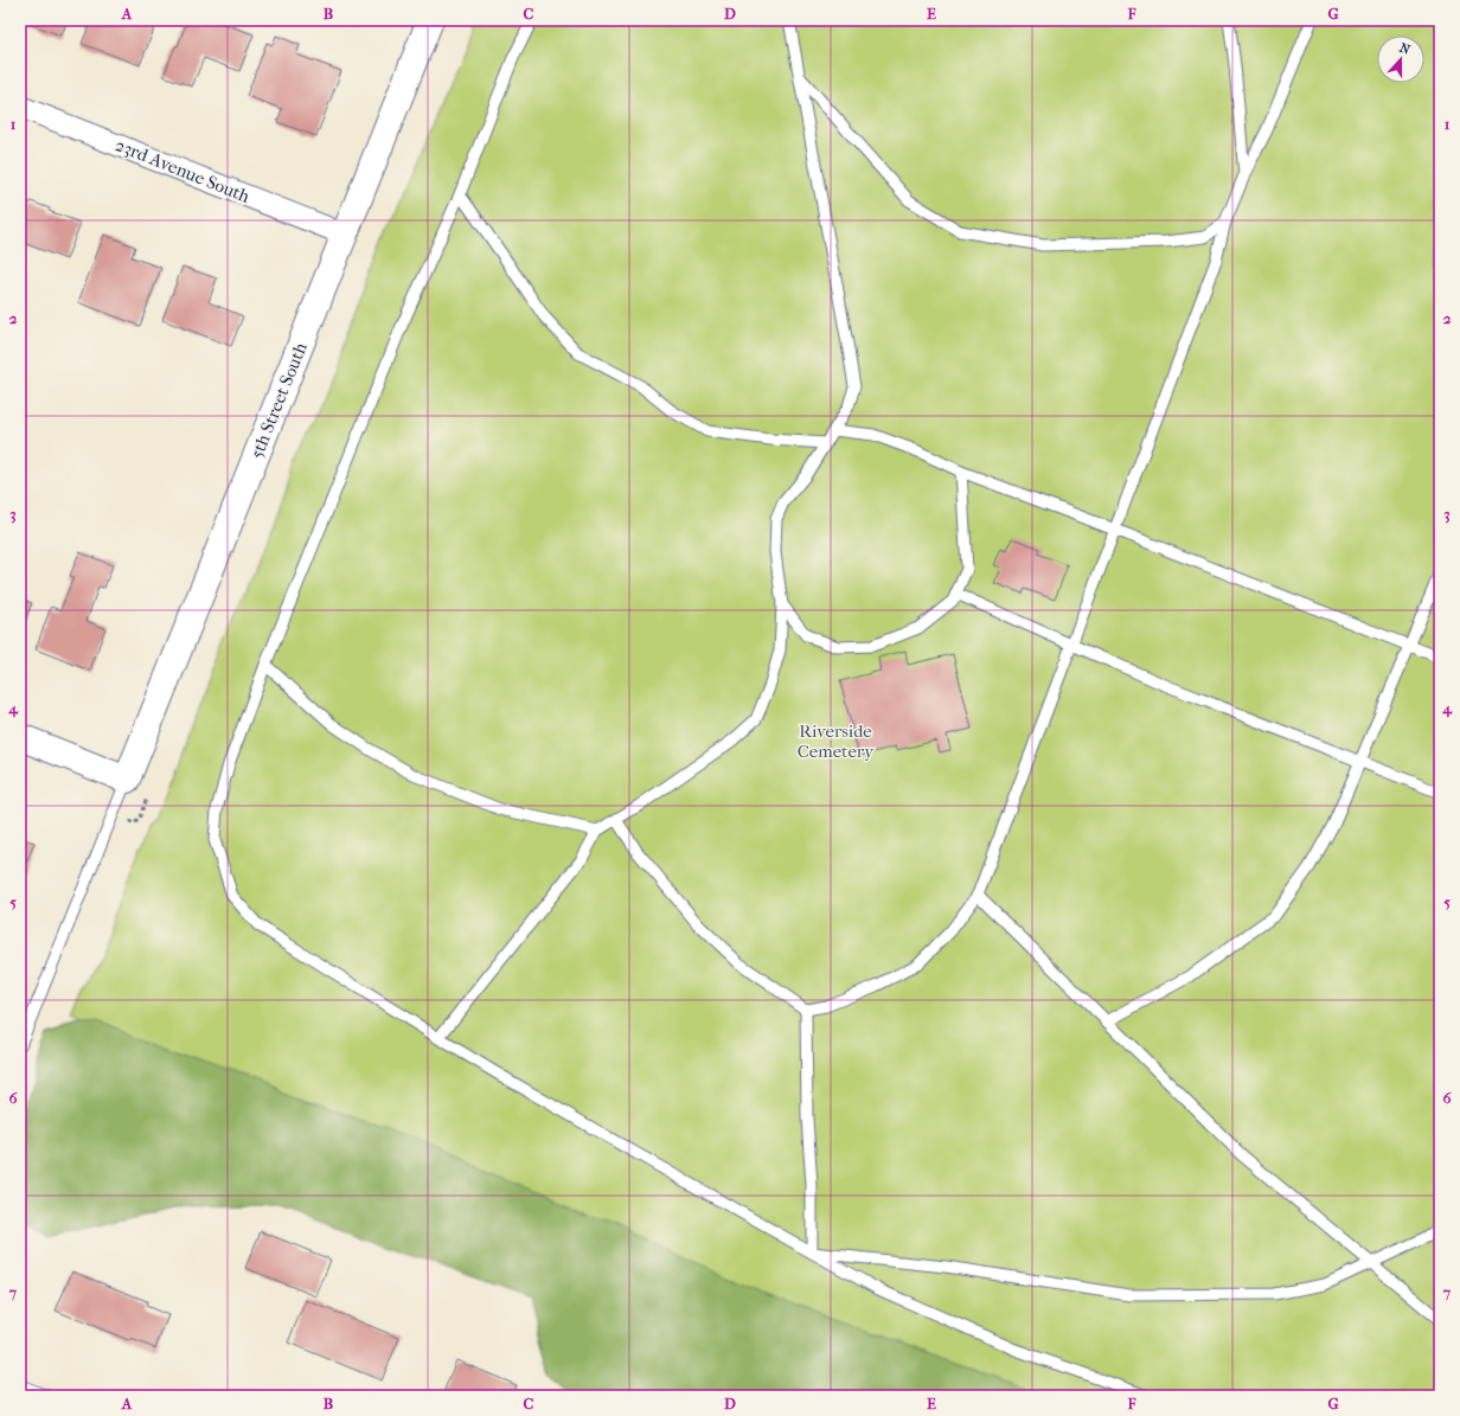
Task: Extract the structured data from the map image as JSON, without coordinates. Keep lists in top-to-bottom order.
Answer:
{
  "streets": {
    "street": ["23rd Avenue South", "5th Street South"]
  },
  "crossings": [
    ["23rd Avenue South", "5th Street South"]
  ],
  "parks": ["Riverside Cemetery"],
  "north": "top",
  "grid": {
    "columns": [
      "A",
      "B",
      "C",
      "D",
      "E",
      "F",
      "G"
    ],
    "rows": [
      "1",
      "2",
      "3",
      "4",
      "5",
      "6",
      "7"
    ]
  }
}
